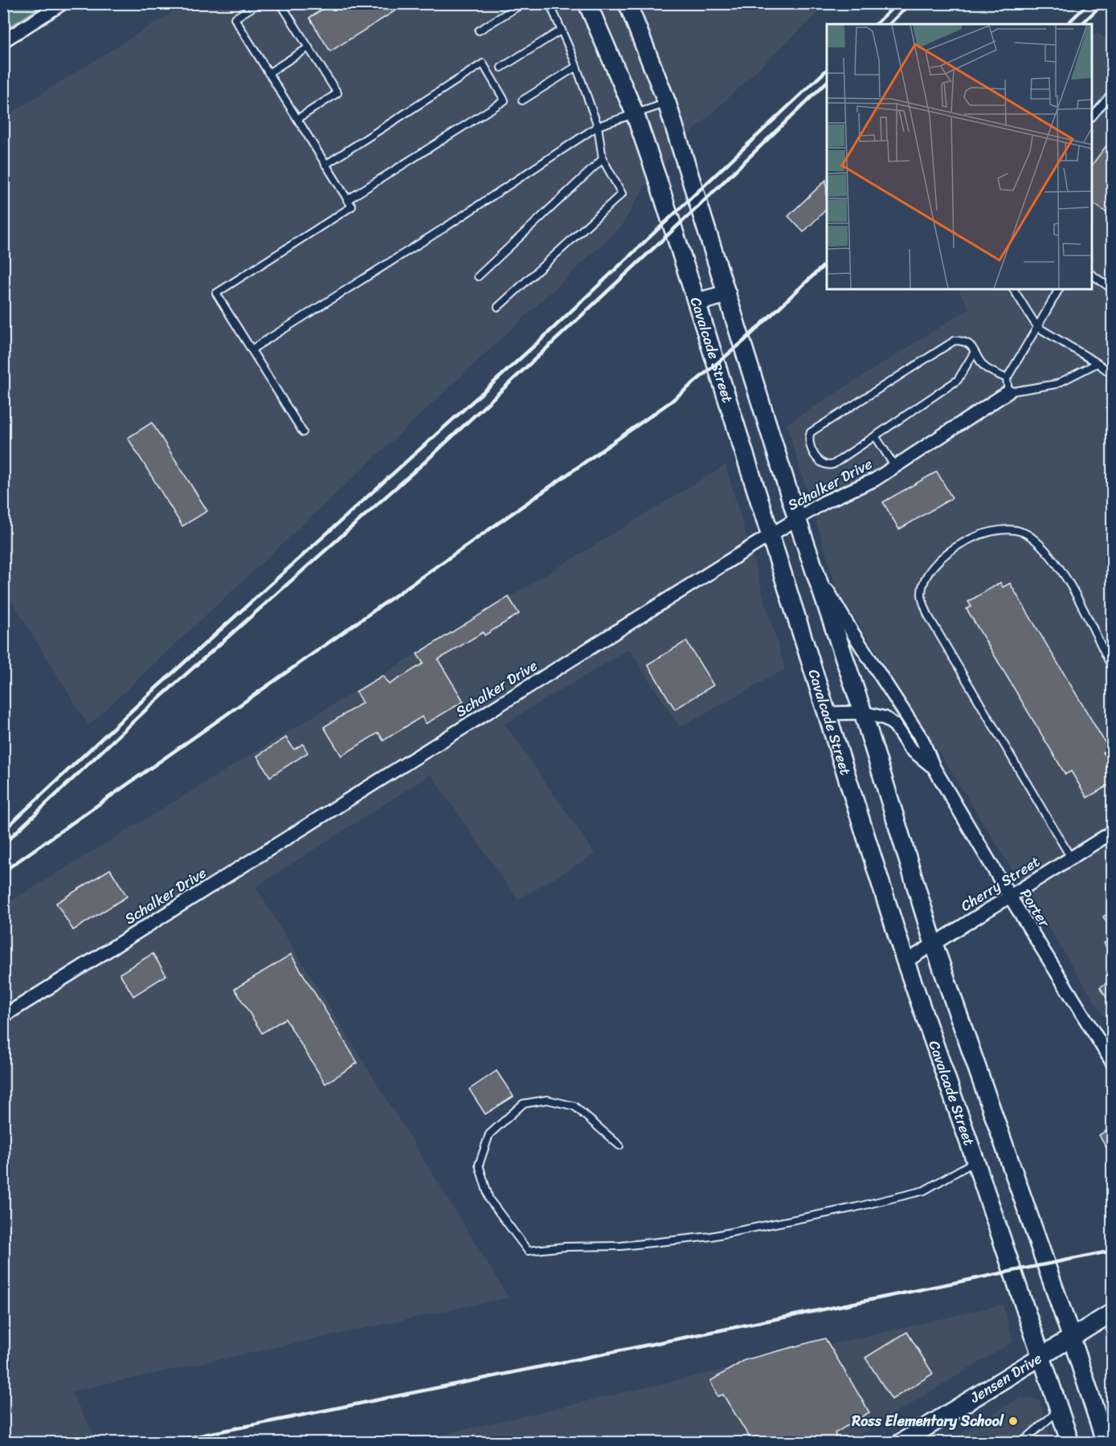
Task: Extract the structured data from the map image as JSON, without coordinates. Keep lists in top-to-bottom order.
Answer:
{
  "streets": {
    "main road": ["Cavalcade Street", "Jensen Drive"],
    "street": ["Schalker Drive", "Cherry Street", "Porter"]
  },
  "crossings": [
    ["Cavalcade Street", "Schalker Drive"],
    ["Cavalcade Street", "Cherry Street"],
    ["Cavalcade Street", "Porter"],
    ["Cavalcade Street", "Jensen Drive"],
    ["Cherry Street", "Porter"]
  ],
  "places": ["Ross Elementary School"]
}
